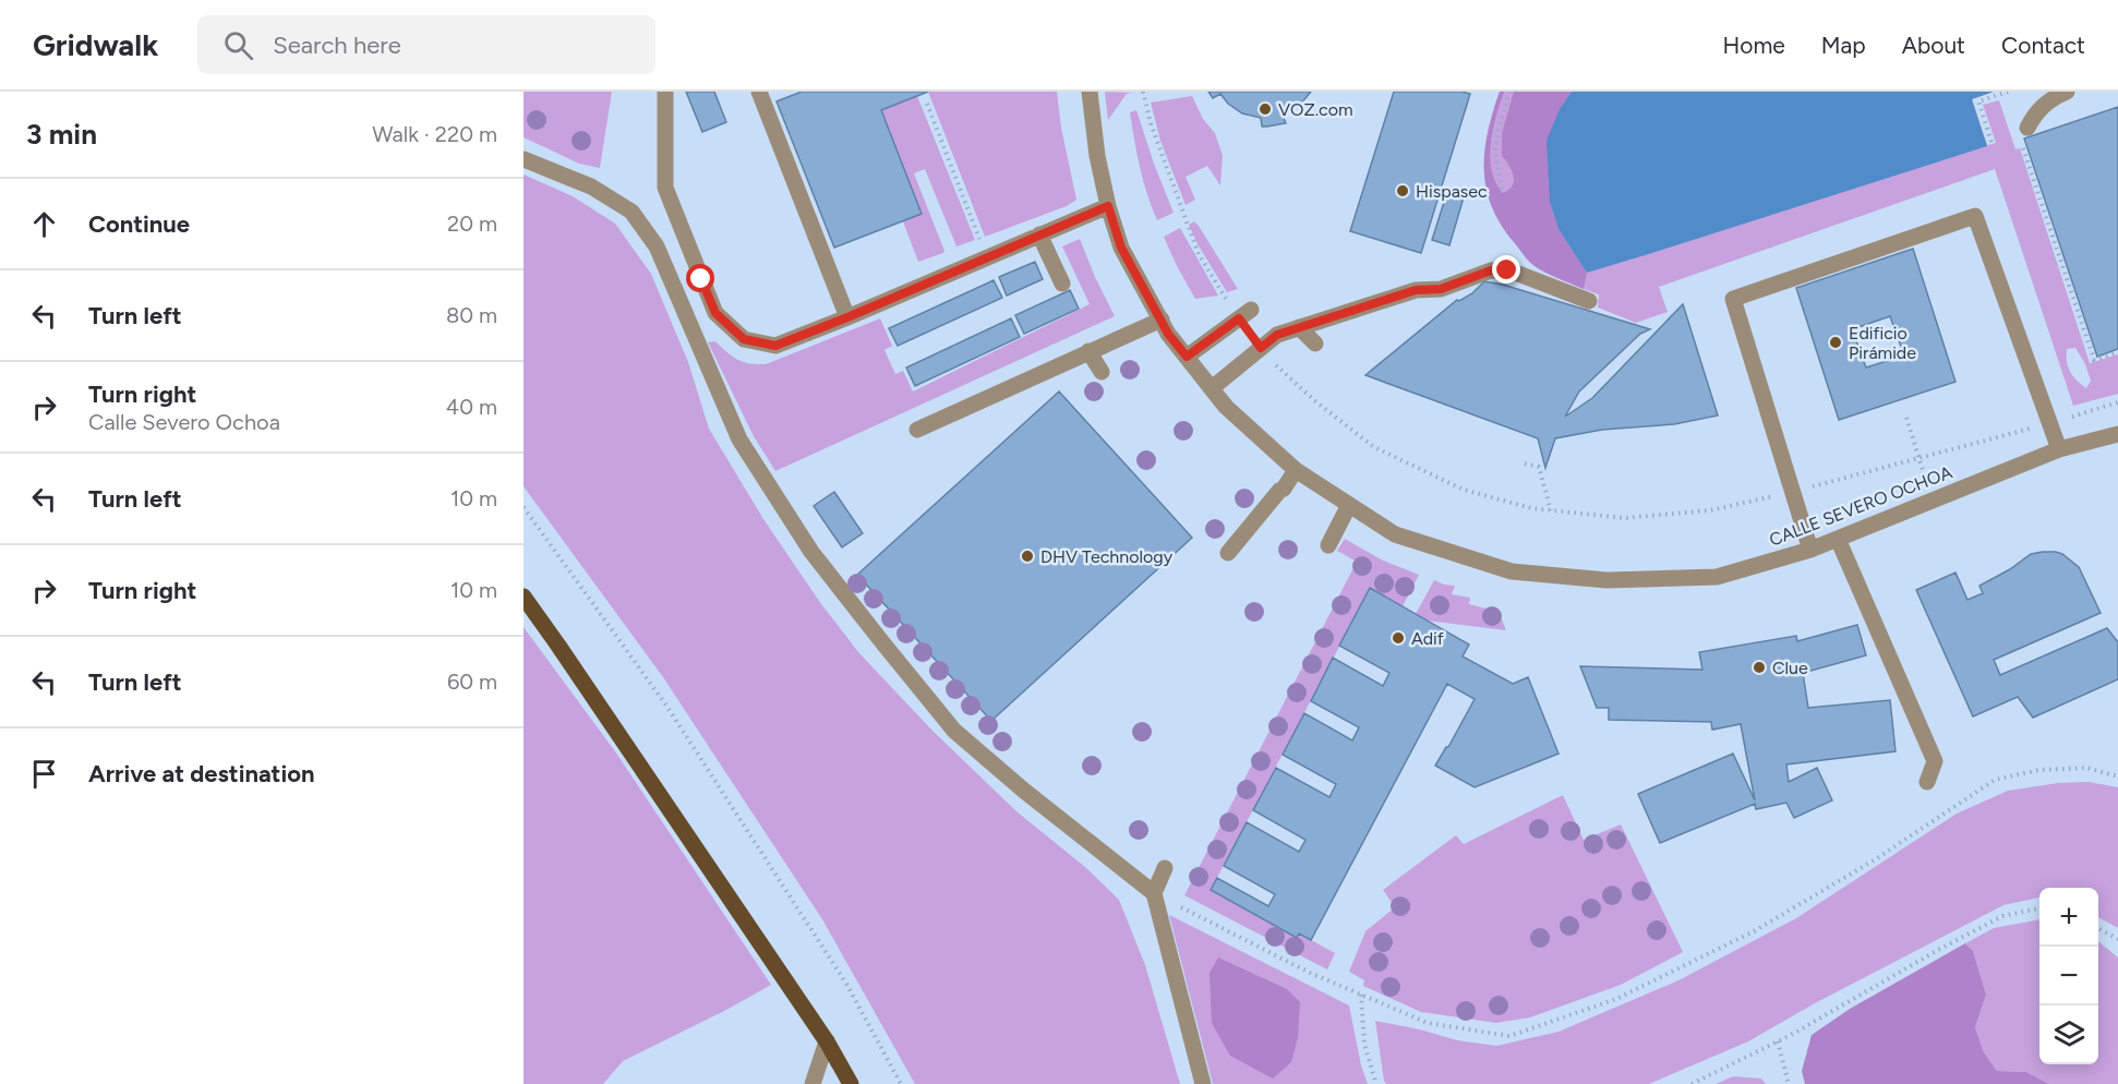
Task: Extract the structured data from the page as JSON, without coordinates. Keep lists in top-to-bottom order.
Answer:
{
  "streets": {
    "street": ["CALLE SEVERO OCHOA"]
  },
  "places": [
    "VOZ.com",
    "Hispasec",
    "Edificio Pirámide",
    "DHV Technology",
    "Adif",
    "Clue"
  ],
  "page": {
    "header": "Gridwalk",
    "search": "Search here",
    "nav": [
      "Home",
      "Map",
      "About",
      "Contact"
    ],
    "heading": ["3 min", "Walk · 220 m"],
    "list": [
      ["Continue", "20 m"],
      ["Turn left", "80 m"],
      ["Turn right", "Calle Severo Ochoa", "40 m"],
      ["Turn left", "10 m"],
      ["Turn right", "10 m"],
      ["Turn left", "60 m"],
      "Arrive at destination"
    ],
    "map_buttons": ["+", "−"]
  }
}
